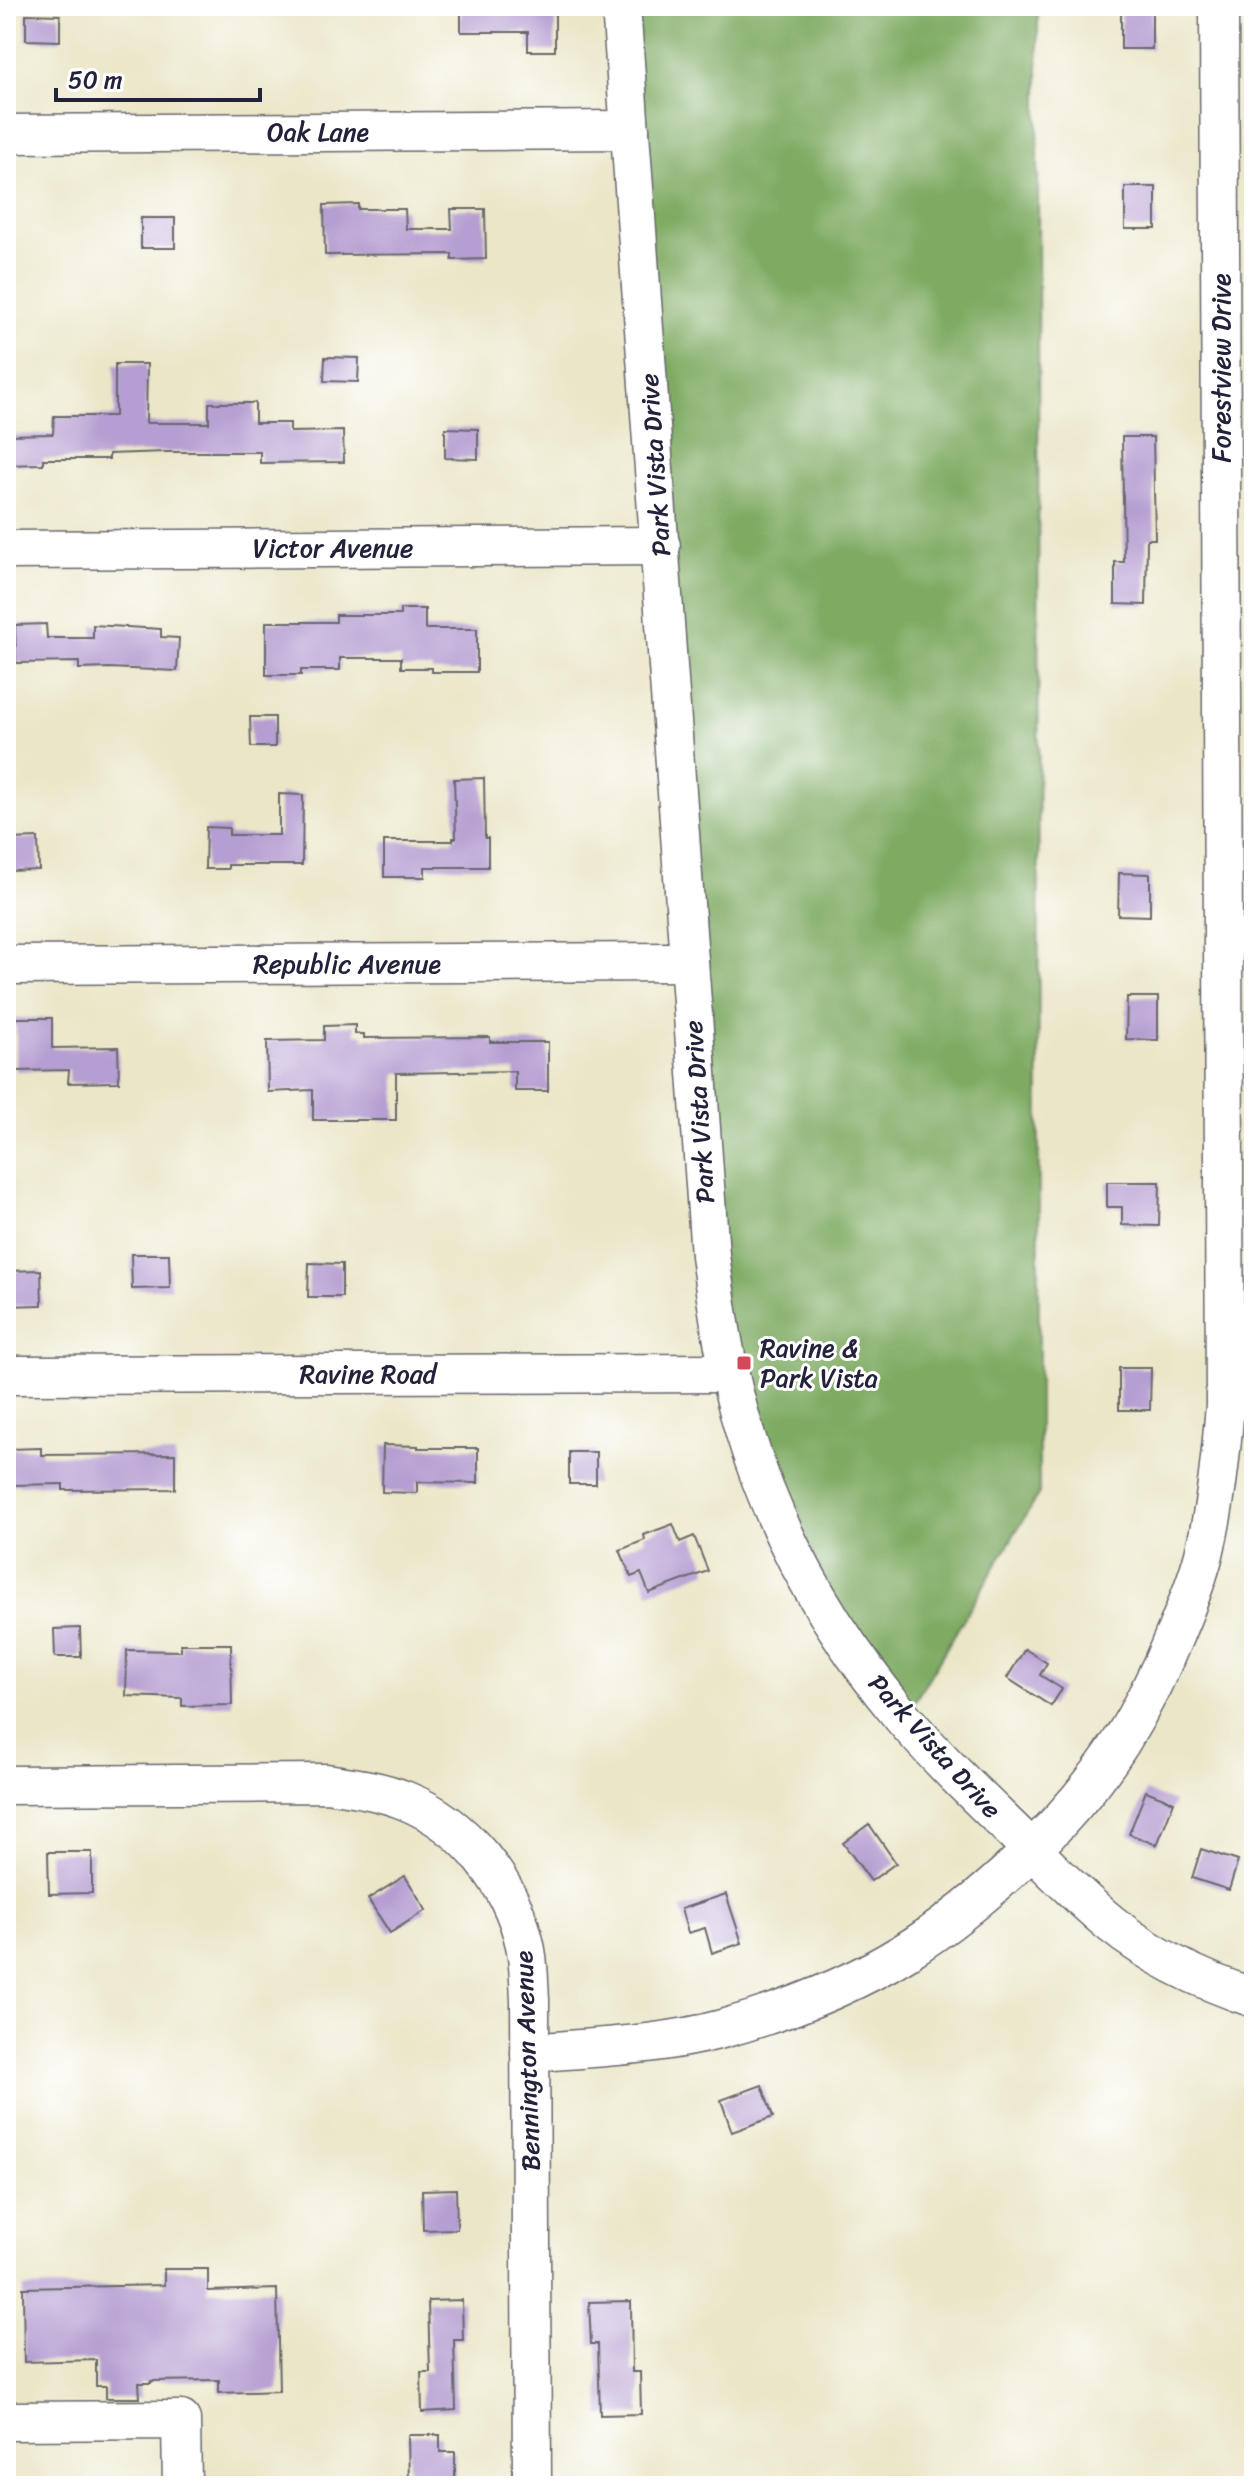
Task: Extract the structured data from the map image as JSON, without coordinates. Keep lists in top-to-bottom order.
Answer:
{
  "streets": {
    "street": [
      "Oak Lane",
      "Forestview Drive",
      "Park Vista Drive",
      "Victor Avenue",
      "Republic Avenue",
      "Ravine Road",
      "Bennington Avenue"
    ]
  },
  "crossings": [
    ["Oak Lane", "Park Vista Drive"],
    ["Forestview Drive", "Park Vista Drive"],
    ["Forestview Drive", "Bennington Avenue"],
    ["Park Vista Drive", "Victor Avenue"],
    ["Park Vista Drive", "Republic Avenue"],
    ["Park Vista Drive", "Ravine Road"]
  ],
  "places": {
    "transit": ["Ravine & Park Vista"]
  },
  "scale_bar": "50 m"
}
